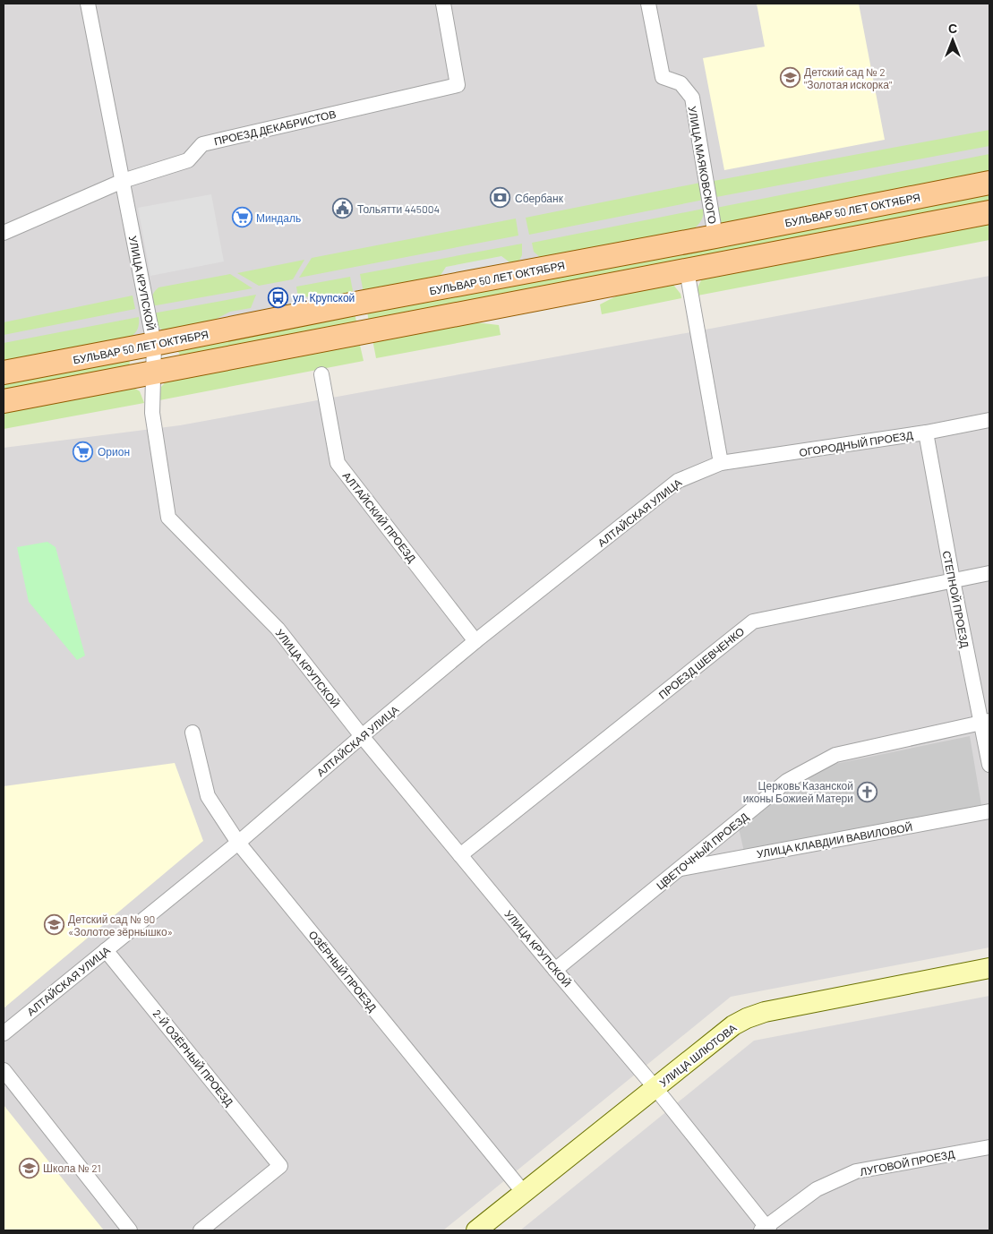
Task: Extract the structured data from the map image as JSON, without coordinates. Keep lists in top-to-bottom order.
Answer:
{
  "streets": {
    "main road": ["БУЛЬВАР 50 ЛЕТ ОКТЯБРЯ", "УЛИЦА ШЛЮТОВА"],
    "street": [
      "ПРОЕЗД ДЕКАБРИСТОВ",
      "УЛИЦА МАЯКОВСКОГО",
      "УЛИЦА КРУПСКОЙ",
      "ОГОРОДНЫЙ ПРОЕЗД",
      "АЛТАЙСКАЯ УЛИЦА",
      "АЛТАЙСКИЙ ПРОЕЗД",
      "СТЕПНОЙ ПРОЕЗД",
      "ПРОЕЗД ШЕВЧЕНКО",
      "УЛИЦА КЛАВДИИ ВАВИЛОВОЙ",
      "ЦВЕТОЧНЫЙ ПРОЕЗД",
      "ОЗЁРНЫЙ ПРОЕЗД",
      "2-Й ОЗЁРНЫЙ ПРОЕЗД",
      "ЛУГОВОЙ ПРОЕЗД"
    ]
  },
  "crossings": [
    ["ПРОЕЗД ДЕКАБРИСТОВ", "УЛИЦА КРУПСКОЙ"],
    ["УЛИЦА МАЯКОВСКОГО", "БУЛЬВАР 50 ЛЕТ ОКТЯБРЯ"],
    ["БУЛЬВАР 50 ЛЕТ ОКТЯБРЯ", "УЛИЦА КРУПСКОЙ"],
    ["УЛИЦА КРУПСКОЙ", "АЛТАЙСКАЯ УЛИЦА"],
    ["УЛИЦА КРУПСКОЙ", "ПРОЕЗД ШЕВЧЕНКО"],
    ["УЛИЦА КРУПСКОЙ", "ЦВЕТОЧНЫЙ ПРОЕЗД"],
    ["УЛИЦА КРУПСКОЙ", "УЛИЦА ШЛЮТОВА"],
    ["УЛИЦА КРУПСКОЙ", "ЛУГОВОЙ ПРОЕЗД"],
    ["ОГОРОДНЫЙ ПРОЕЗД", "АЛТАЙСКАЯ УЛИЦА"],
    ["ОГОРОДНЫЙ ПРОЕЗД", "СТЕПНОЙ ПРОЕЗД"],
    ["АЛТАЙСКАЯ УЛИЦА", "АЛТАЙСКИЙ ПРОЕЗД"],
    ["АЛТАЙСКАЯ УЛИЦА", "ОЗЁРНЫЙ ПРОЕЗД"],
    ["АЛТАЙСКАЯ УЛИЦА", "2-Й ОЗЁРНЫЙ ПРОЕЗД"],
    ["СТЕПНОЙ ПРОЕЗД", "ПРОЕЗД ШЕВЧЕНКО"],
    ["СТЕПНОЙ ПРОЕЗД", "ЦВЕТОЧНЫЙ ПРОЕЗД"],
    ["УЛИЦА КЛАВДИИ ВАВИЛОВОЙ", "ЦВЕТОЧНЫЙ ПРОЕЗД"],
    ["ОЗЁРНЫЙ ПРОЕЗД", "УЛИЦА ШЛЮТОВА"]
  ],
  "places": {
    "school or university": ["Детский сад № 2 \"Золотая искорка\"", "Детский сад № 90 «Золотое зёрнышко»", "Школа № 21"],
    "bank": ["Сбербанк"],
    "public building": ["Тольятти 445004"],
    "supermarket": ["Миндаль", "Орион"],
    "bus stop": ["ул. Крупской"],
    "church": ["Церковь Казанской иконы Божией Матери"]
  },
  "north": "top"
}
